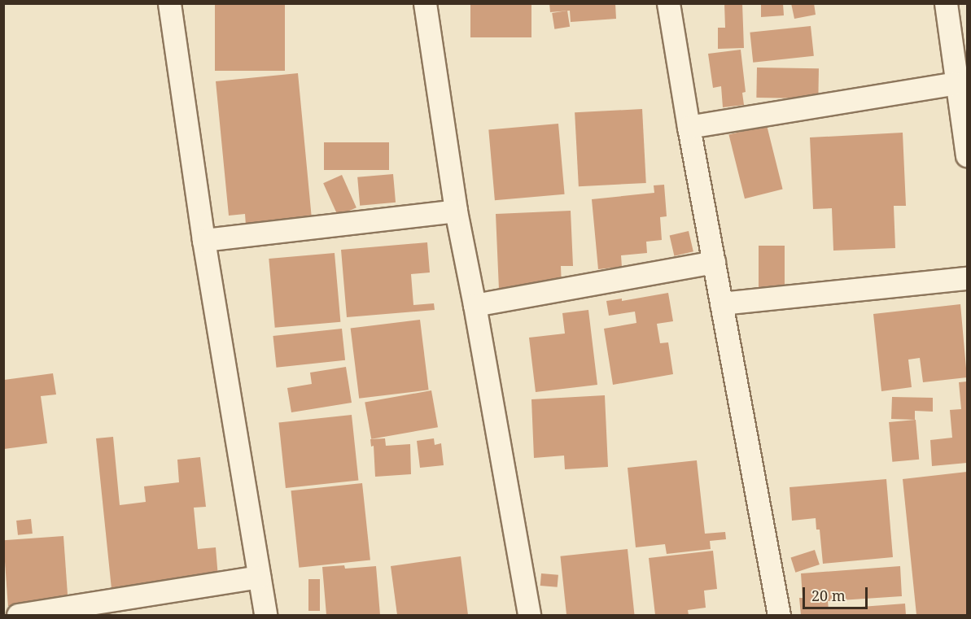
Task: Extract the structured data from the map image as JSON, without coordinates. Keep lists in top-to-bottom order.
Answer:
{
  "scale_bar": "20 m"
}
